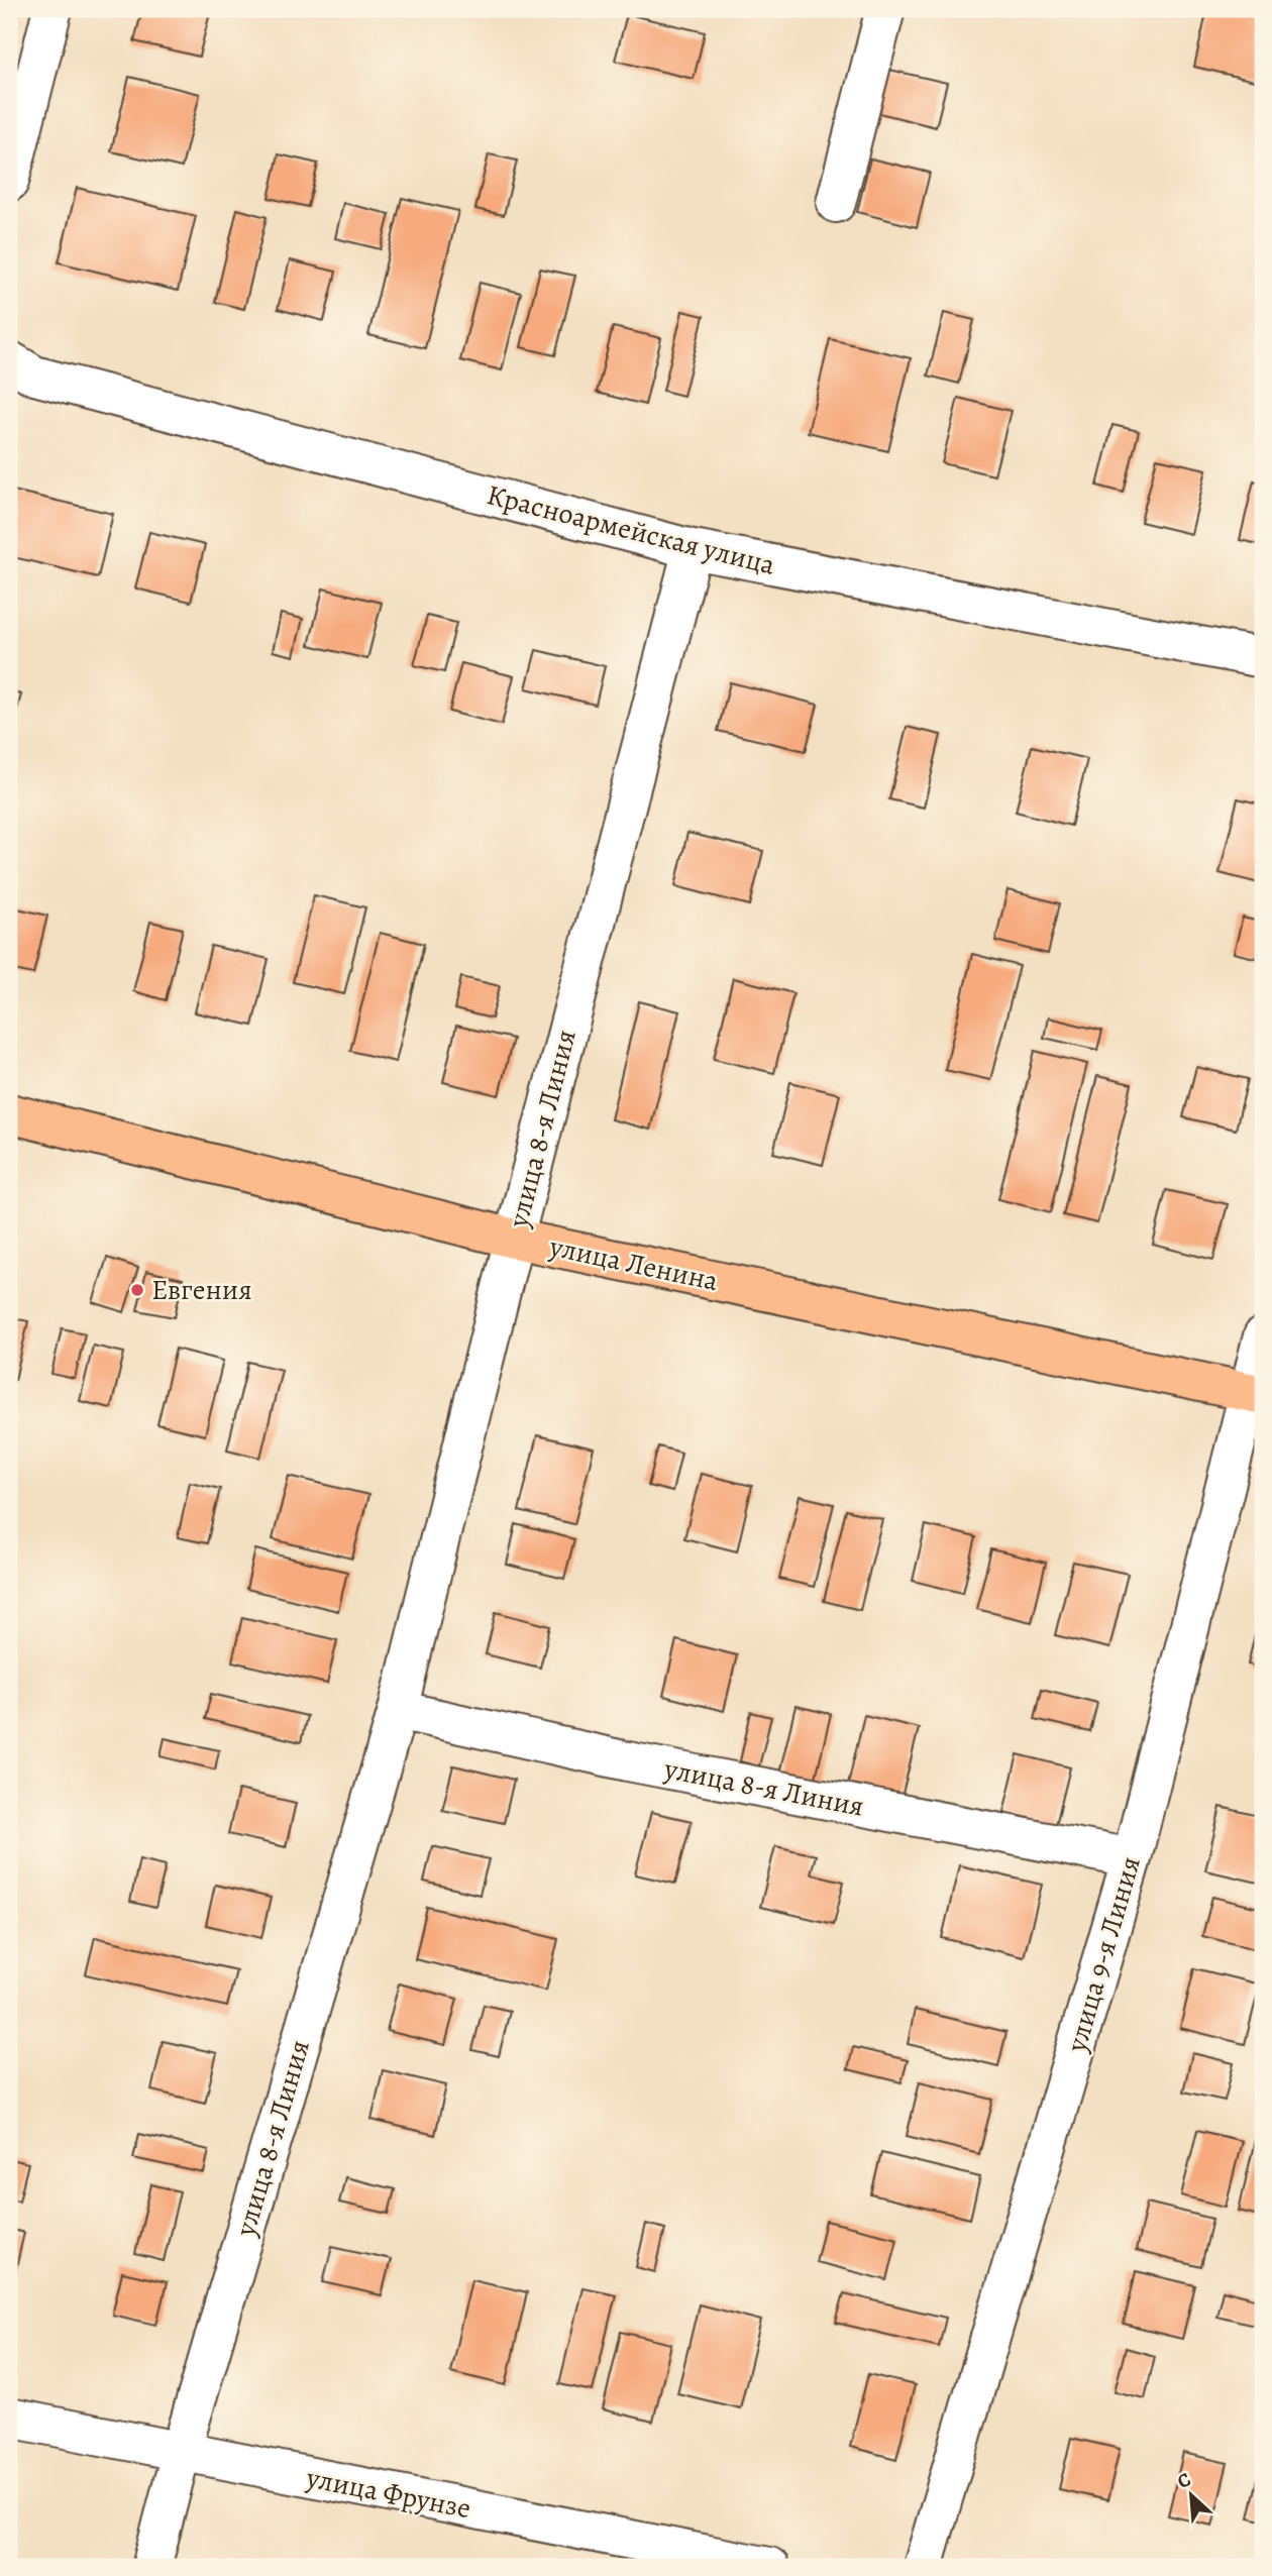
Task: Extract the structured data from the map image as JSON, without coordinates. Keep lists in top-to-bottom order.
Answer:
{
  "streets": {
    "main road": ["улица Ленина"],
    "street": [
      "Красноармейская улица",
      "улица 8-я Линия",
      "улица 9-я Линия",
      "улица Фрунзе"
    ]
  },
  "crossings": [
    ["Красноармейская улица", "улица 8-я Линия"],
    ["улица 8-я Линия", "улица Ленина"],
    ["улица 8-я Линия", "улица 9-я Линия"],
    ["улица 8-я Линия", "улица Фрунзе"],
    ["улица Ленина", "улица 9-я Линия"]
  ],
  "places": ["Евгения"],
  "north": "top left"
}
